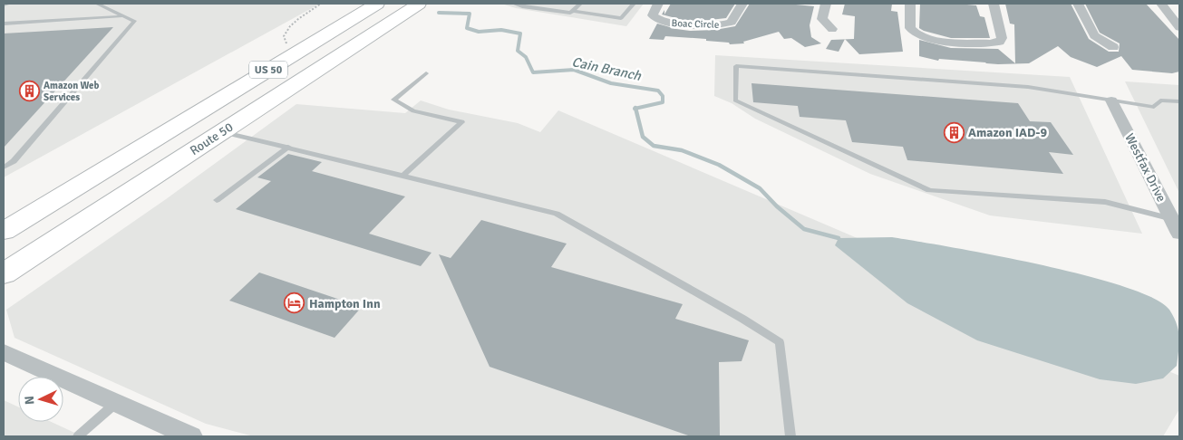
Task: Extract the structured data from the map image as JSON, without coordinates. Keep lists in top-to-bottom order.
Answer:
{
  "streets": {
    "highway": ["US 50", "Route 50"],
    "street": ["Boac Circle", "Westfax Drive"]
  },
  "water": ["Cain Branch"],
  "places": {
    "building": ["Amazon Web Services", "Amazon IAD-9"],
    "hotel": ["Hampton Inn"]
  },
  "north": "left"
}
